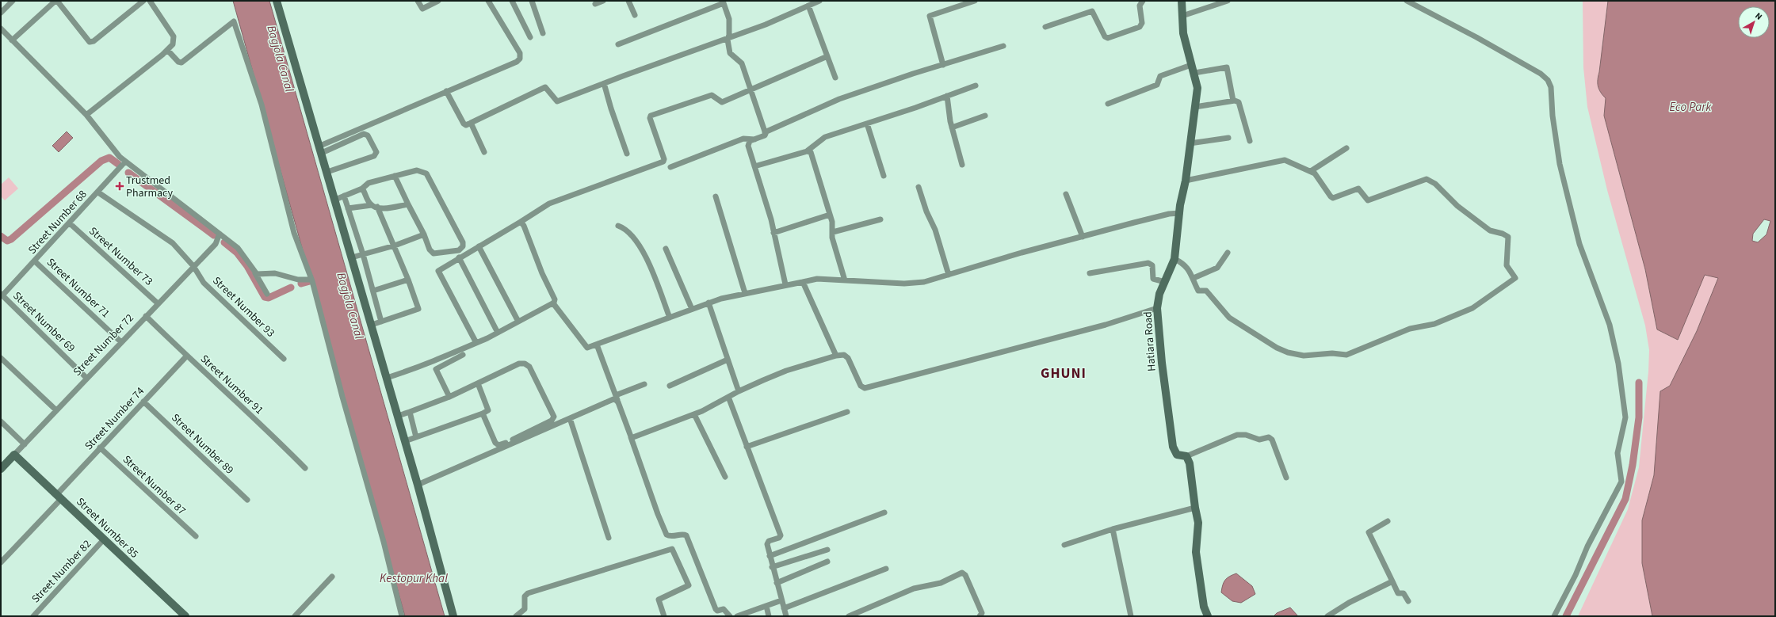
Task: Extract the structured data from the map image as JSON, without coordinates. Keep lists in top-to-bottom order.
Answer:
{
  "streets": {
    "street": [
      "Street Number 68",
      "Street Number 73",
      "Street Number 71",
      "Street Number 93",
      "Street Number 69",
      "Hatiara Road",
      "Street Number 72",
      "Street Number 91",
      "Street Number 74",
      "Street Number 89",
      "Street Number 87",
      "Street Number 85",
      "Street Number 82"
    ]
  },
  "crossings": [
    ["Street Number 68", "Street Number 73"],
    ["Street Number 68", "Street Number 71"],
    ["Street Number 68", "Street Number 93"],
    ["Street Number 68", "Street Number 69"],
    ["Street Number 73", "Street Number 72"],
    ["Street Number 71", "Street Number 72"],
    ["Street Number 93", "Street Number 72"],
    ["Street Number 69", "Street Number 72"],
    ["Street Number 72", "Street Number 91"],
    ["Street Number 72", "Street Number 85"],
    ["Street Number 91", "Street Number 74"],
    ["Street Number 74", "Street Number 89"],
    ["Street Number 74", "Street Number 87"],
    ["Street Number 74", "Street Number 85"],
    ["Street Number 85", "Street Number 82"]
  ],
  "districts": ["GHUNI"],
  "water": ["Bagjola Canal", "Eco Park", "Kestopur Khal"],
  "places": {
    "health": ["Trustmed Pharmacy"]
  },
  "north": "top right"
}
